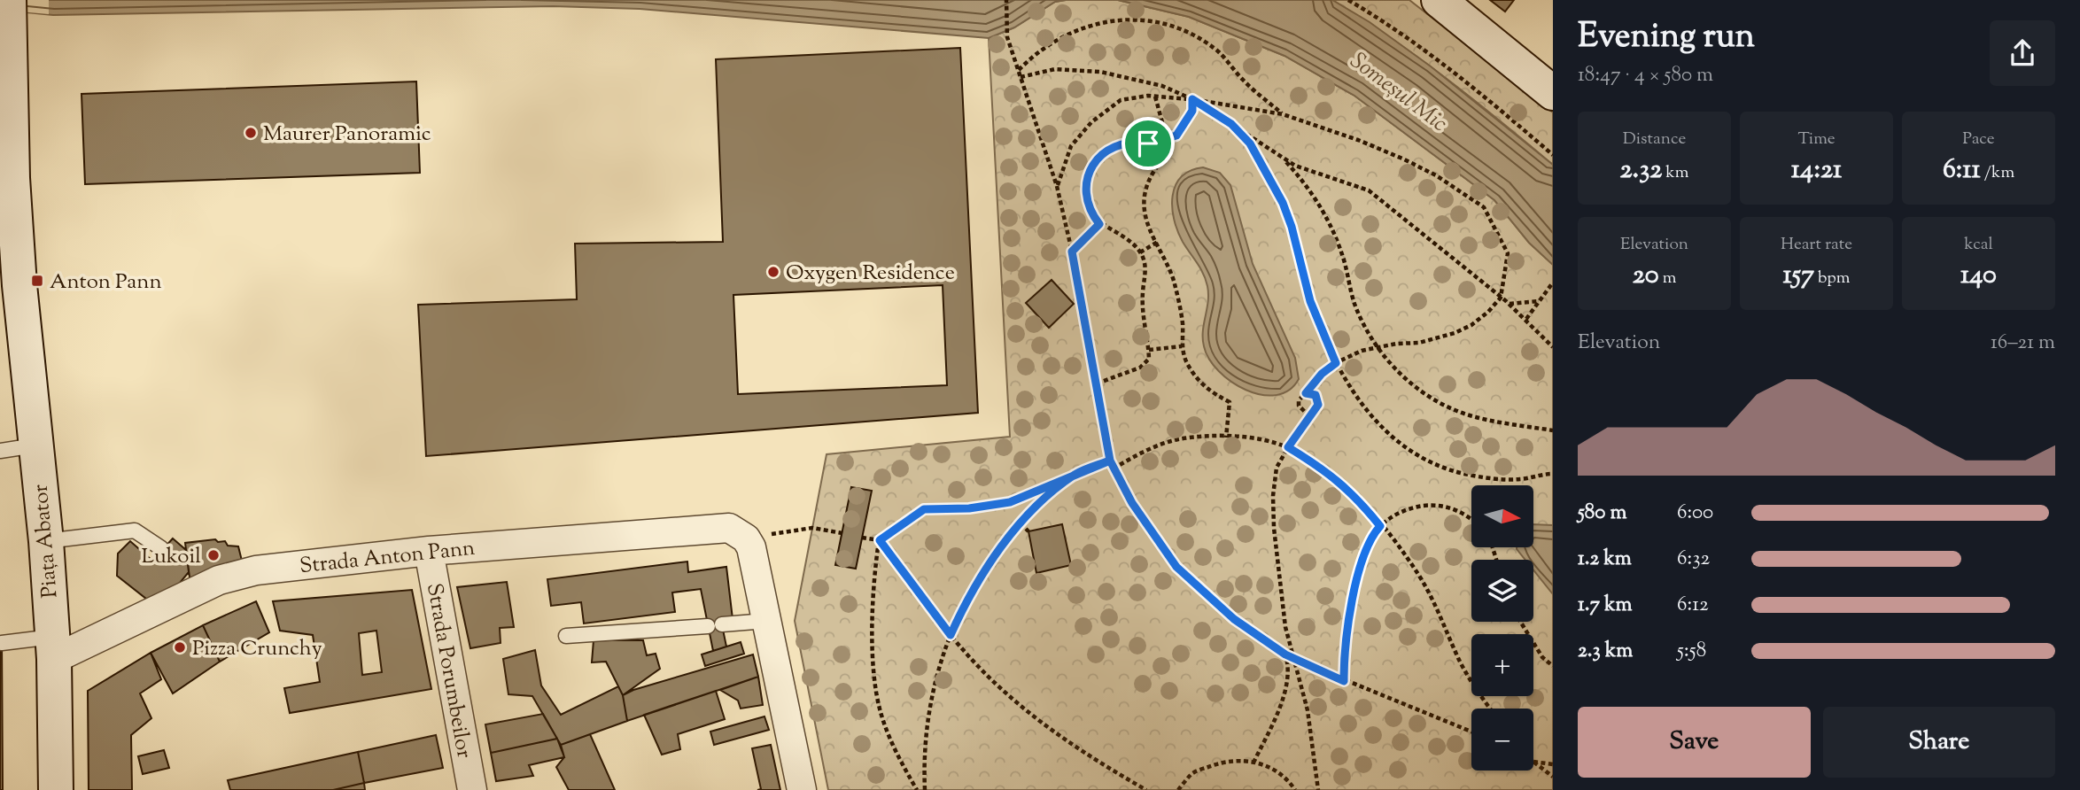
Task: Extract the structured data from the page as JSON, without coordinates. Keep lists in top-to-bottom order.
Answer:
{
  "streets": {
    "main road": ["Piața Abator"],
    "street": ["Strada Anton Pann", "Strada Porumbeilor"]
  },
  "crossings": [
    ["Piața Abator", "Strada Anton Pann"],
    ["Strada Anton Pann", "Strada Porumbeilor"]
  ],
  "water": ["Someșul Mic"],
  "places": {
    "other": [
      "Maurer Panoramic",
      "Oxygen Residence",
      "Lukoil",
      "Pizza Crunchy"
    ],
    "transit": ["Anton Pann"]
  },
  "north": "right",
  "page": {
    "heading": ["Evening run", "18:47 · 4 × 580 m"],
    "stats": [
      ["Distance", "2.32 km"],
      ["Time", "14:21"],
      ["Pace", "6:11 /km"],
      ["Elevation", "20 m"],
      ["Heart rate", "157 bpm"],
      ["kcal", "140"]
    ],
    "chart": ["Elevation", "16–21 m"],
    "map_buttons": ["+", "−"],
    "list": [
      {
        "name": "580 m",
        "note": "6:00"
      },
      {
        "name": "1.2 km",
        "note": "6:32"
      },
      {
        "name": "1.7 km",
        "note": "6:12"
      },
      {
        "name": "2.3 km",
        "note": "5:58"
      }
    ],
    "buttons": ["Save", "Share"]
  }
}
